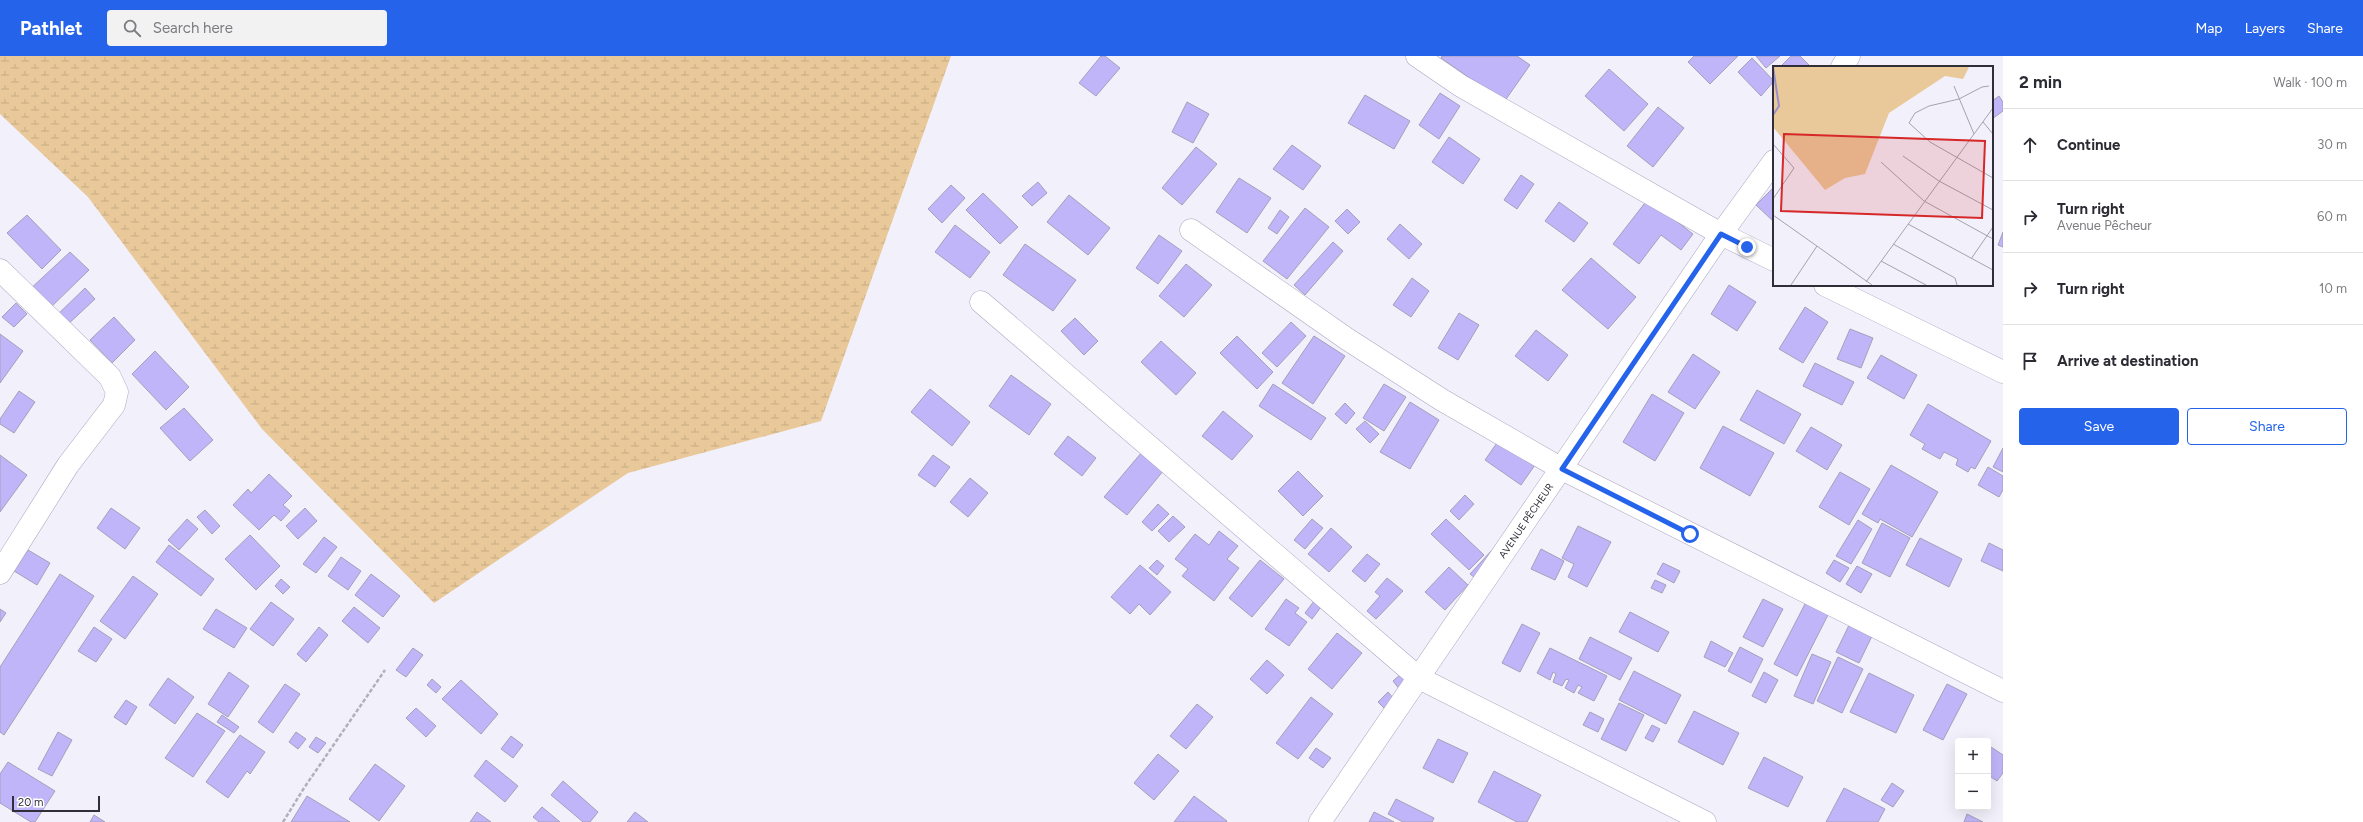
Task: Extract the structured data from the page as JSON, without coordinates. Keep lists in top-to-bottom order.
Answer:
{
  "streets": {
    "street": ["AVENUE PÊCHEUR"]
  },
  "scale_bar": "20 m",
  "page": {
    "header": "Pathlet",
    "search": "Search here",
    "nav": ["Map", "Layers", "Share"],
    "heading": ["2 min", "Walk · 100 m"],
    "list": [
      ["Continue", "30 m"],
      ["Turn right", "Avenue Pêcheur", "60 m"],
      ["Turn right", "10 m"],
      "Arrive at destination"
    ],
    "buttons": ["Save", "Share"],
    "map_buttons": ["+", "−"],
    "scale": "20 m"
  }
}
